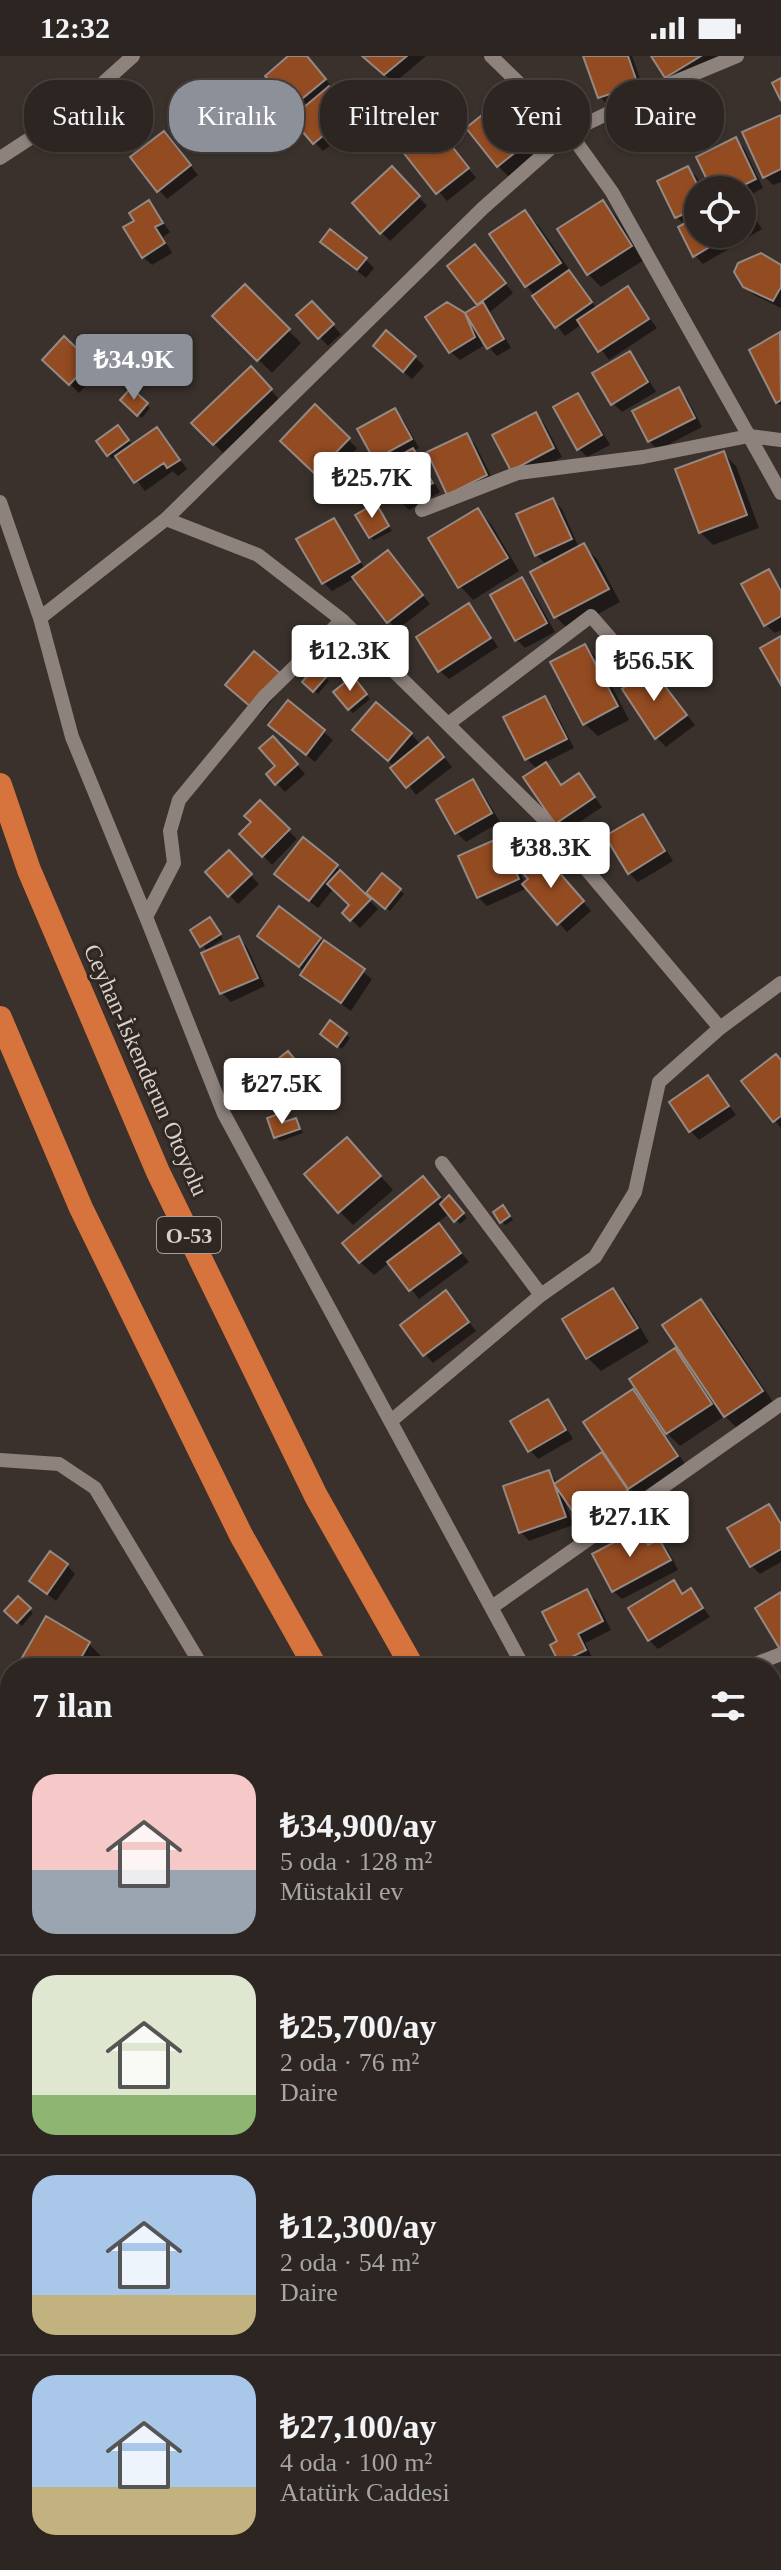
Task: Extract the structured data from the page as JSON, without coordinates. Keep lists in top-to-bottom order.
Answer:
{
  "streets": {
    "highway": ["Ceyhan-İskenderun Otoyolu", "O-53"]
  },
  "page": {
    "status": "12:32",
    "chip": [
      "Satılık",
      "Kiralık",
      "Filtreler",
      "Yeni",
      "Daire"
    ],
    "price": [
      "₺34.9K",
      "₺25.7K",
      "₺12.3K",
      "₺56.5K",
      "₺38.3K",
      "₺27.5K",
      "₺27.1K"
    ],
    "heading": "7 ilan",
    "list": [
      {
        "name": "₺34,900/ay",
        "note": "5 oda · 128 m² · Müstakil ev"
      },
      {
        "name": "₺25,700/ay",
        "note": "2 oda · 76 m² · Daire"
      },
      {
        "name": "₺12,300/ay",
        "note": "2 oda · 54 m² · Daire"
      },
      {
        "name": "₺27,100/ay",
        "note": "4 oda · 100 m² · Atatürk Caddesi"
      }
    ]
  }
}
